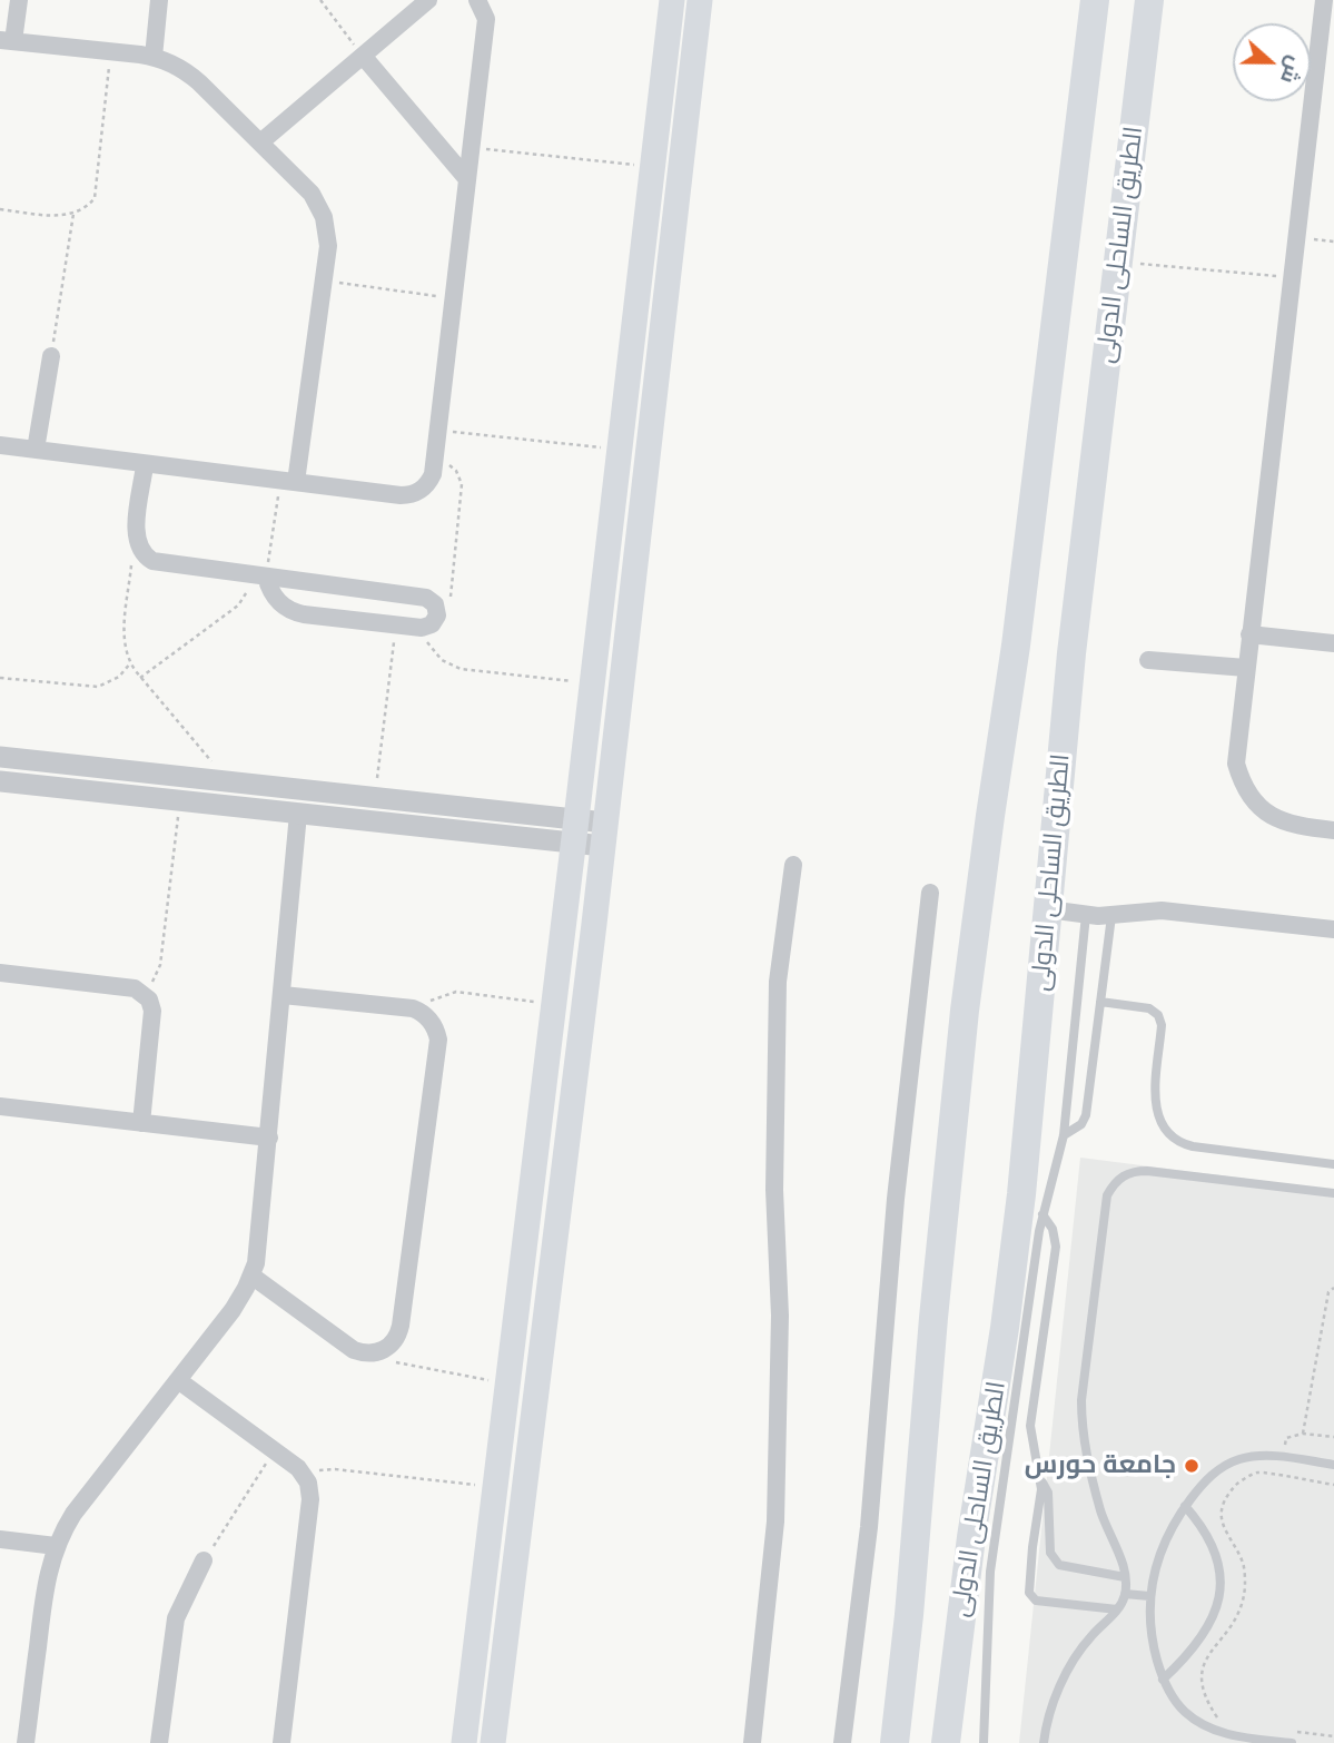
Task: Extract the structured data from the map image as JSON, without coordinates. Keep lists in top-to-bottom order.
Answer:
{
  "streets": {
    "highway": ["الطريق الساحلى الدولى"]
  },
  "places": ["جامعة حورس"],
  "north": "right"
}
